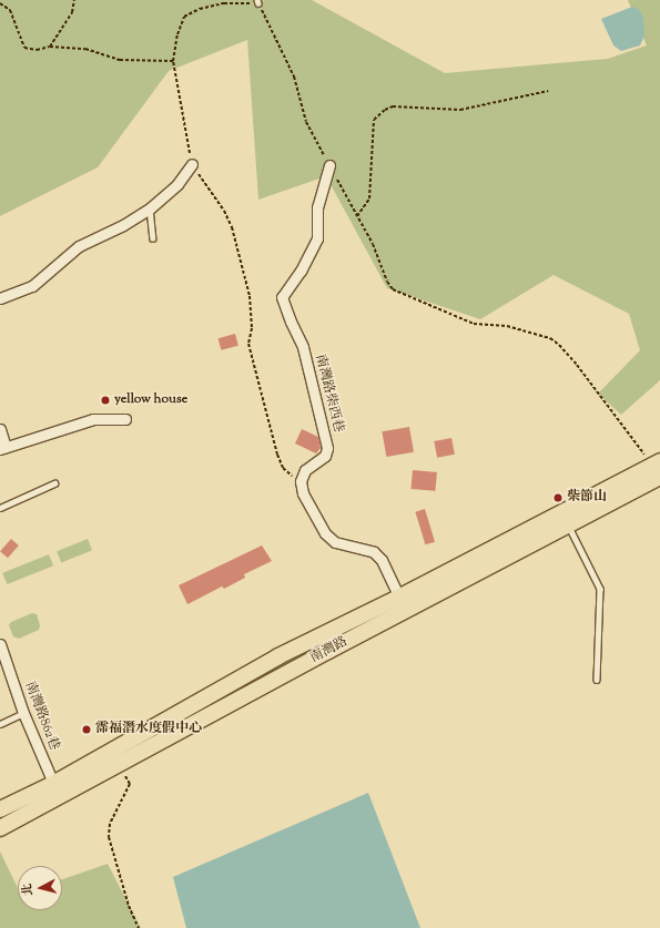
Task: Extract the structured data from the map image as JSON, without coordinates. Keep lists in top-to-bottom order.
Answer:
{
  "streets": {
    "main road": ["南灣路"],
    "street": ["南灣路柴西巷", "南灣路862巷"]
  },
  "crossings": [
    ["南灣路", "南灣路862巷"]
  ],
  "places": ["yellow house", "柴節山", "霈福潛水度假中心"],
  "north": "left"
}
